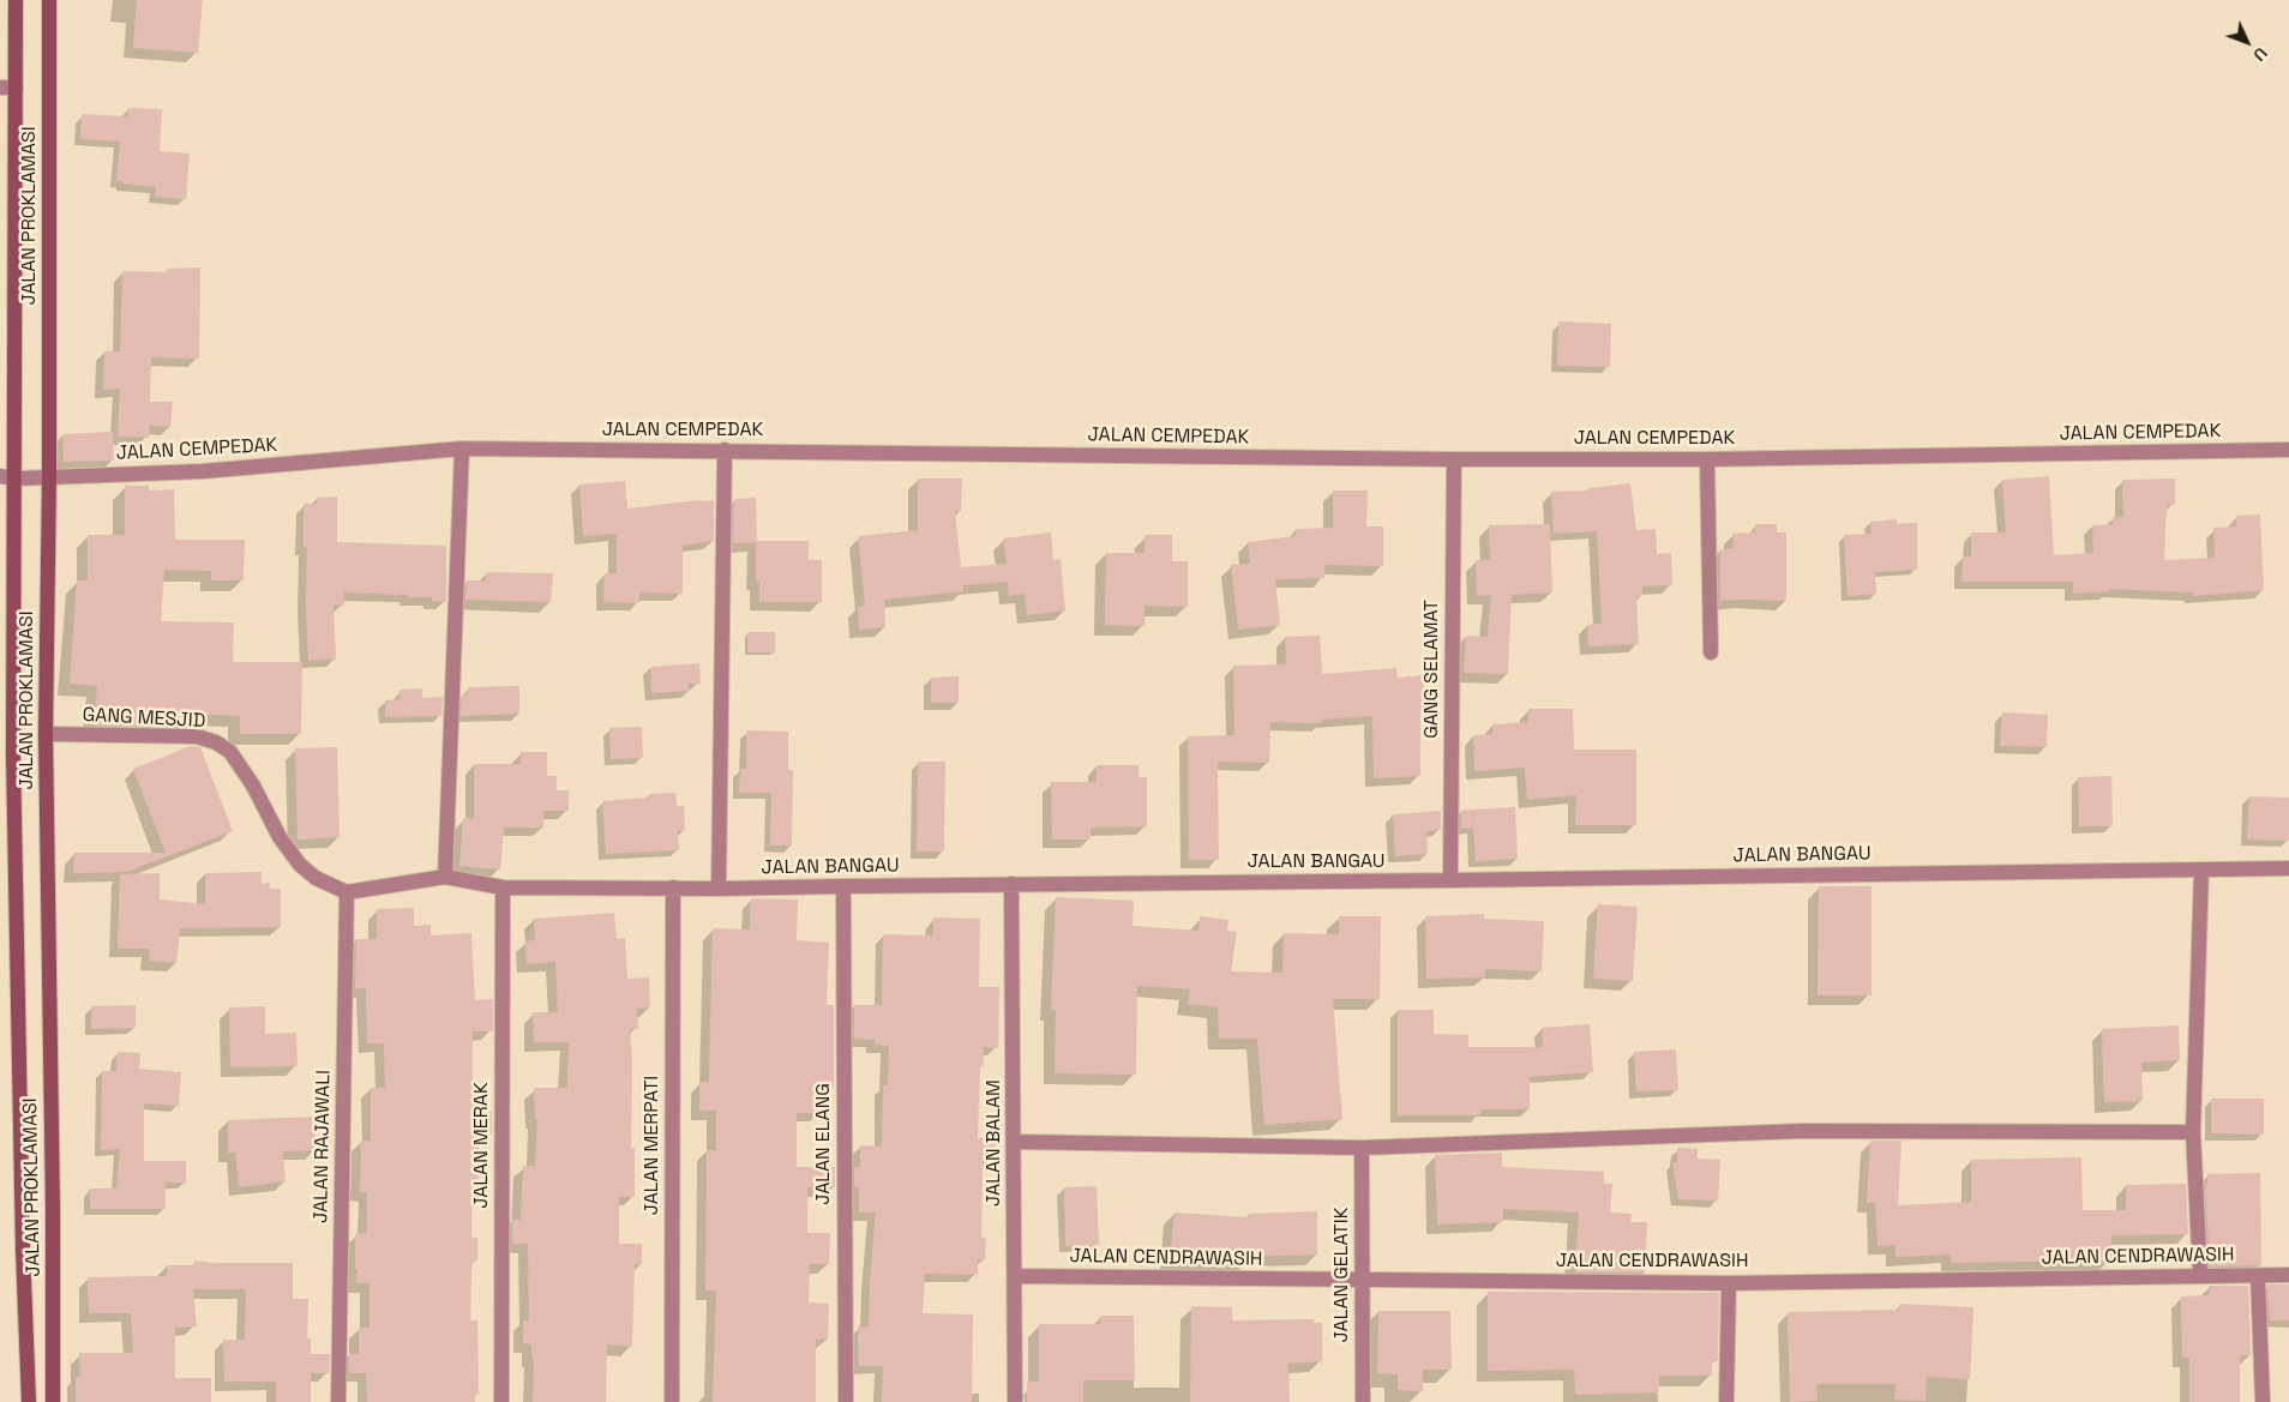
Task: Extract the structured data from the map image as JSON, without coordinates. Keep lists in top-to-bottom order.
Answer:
{
  "streets": {
    "street": [
      "JALAN PROKLAMASI",
      "JALAN CEMPEDAK",
      "GANG SELAMAT",
      "GANG MESJID",
      "JALAN BANGAU",
      "JALAN BALAM",
      "JALAN ELANG",
      "JALAN MERAK",
      "JALAN MERPATI",
      "JALAN RAJAWALI",
      "JALAN CENDRAWASIH",
      "JALAN GELATIK"
    ]
  },
  "crossings": [
    ["JALAN PROKLAMASI", "JALAN CEMPEDAK"],
    ["JALAN PROKLAMASI", "GANG MESJID"],
    ["JALAN CEMPEDAK", "GANG SELAMAT"],
    ["GANG SELAMAT", "JALAN BANGAU"],
    ["GANG MESJID", "JALAN BANGAU"],
    ["GANG MESJID", "JALAN RAJAWALI"],
    ["JALAN BANGAU", "JALAN BALAM"],
    ["JALAN BANGAU", "JALAN ELANG"],
    ["JALAN BANGAU", "JALAN MERAK"],
    ["JALAN BANGAU", "JALAN MERPATI"],
    ["JALAN BANGAU", "JALAN RAJAWALI"],
    ["JALAN BALAM", "JALAN CENDRAWASIH"],
    ["JALAN CENDRAWASIH", "JALAN GELATIK"]
  ],
  "north": "bottom right"
}
